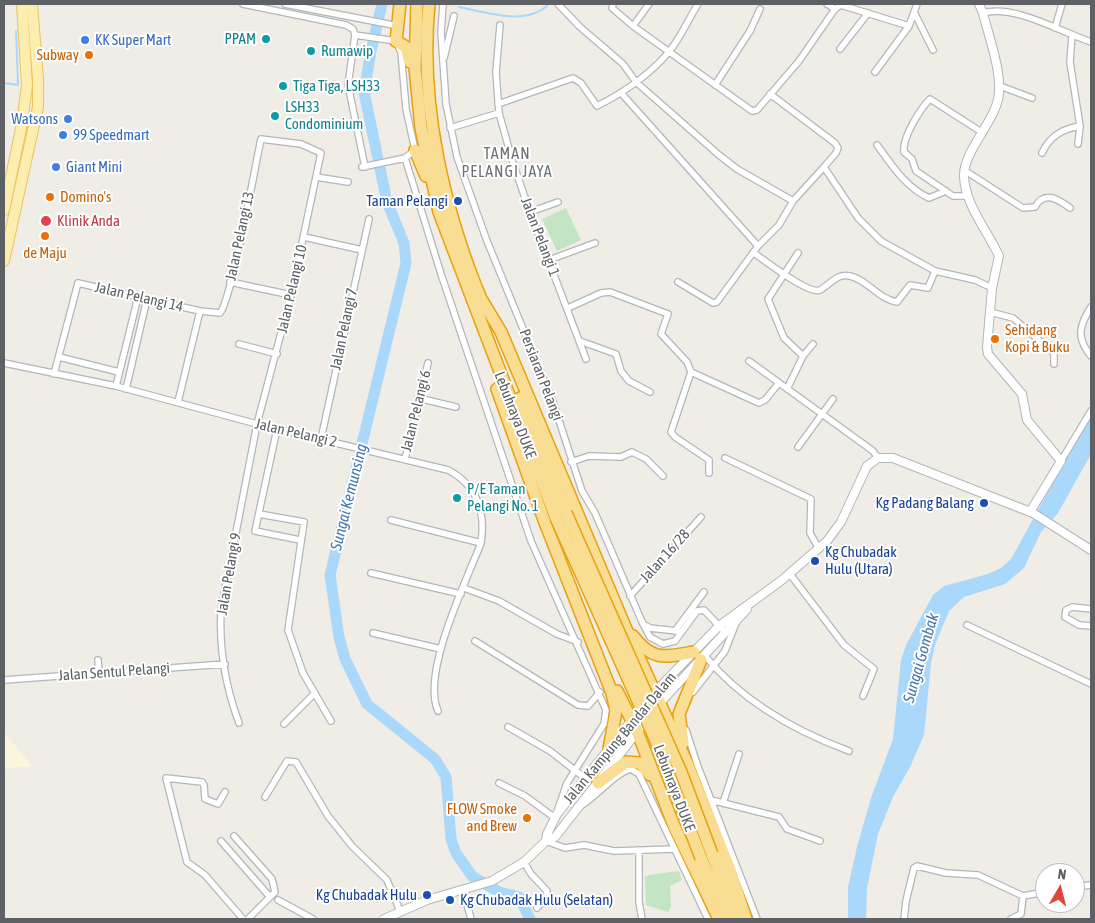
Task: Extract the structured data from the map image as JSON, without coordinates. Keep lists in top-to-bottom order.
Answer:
{
  "streets": {
    "highway": ["Lebuhraya DUKE"],
    "street": [
      "Jalan Pelangi 13",
      "Jalan Pelangi 1",
      "Jalan Pelangi 10",
      "Jalan Pelangi 14",
      "Jalan Pelangi 7",
      "Persiaran Pelangi",
      "Jalan Pelangi 6",
      "Jalan Pelangi 2",
      "Jalan 16/28",
      "Jalan Pelangi 9",
      "Jalan Sentul Pelangi",
      "Jalan Kampung Bandar Dalam"
    ]
  },
  "crossings": [
    ["Jalan Pelangi 13", "Jalan Pelangi 10"],
    ["Jalan Pelangi 13", "Jalan Pelangi 14"],
    ["Jalan Pelangi 10", "Jalan Pelangi 2"],
    ["Jalan Pelangi 10", "Jalan Pelangi 9"],
    ["Jalan Pelangi 7", "Jalan Pelangi 2"],
    ["Persiaran Pelangi", "Jalan 16/28"],
    ["Persiaran Pelangi", "Jalan Kampung Bandar Dalam"],
    ["Jalan Pelangi 6", "Jalan Pelangi 2"],
    ["Jalan Pelangi 2", "Jalan Pelangi 9"],
    ["Jalan Pelangi 9", "Jalan Sentul Pelangi"]
  ],
  "districts": ["TAMAN PELANGI JAYA"],
  "water": ["Sungai Kemunsing", "Sungai Gombak"],
  "places": [
    "PPAM",
    "KK Super Mart",
    "Rumawip",
    "Subway",
    "Tiga Tiga, LSH33",
    "LSH33 Condominium",
    "Watsons",
    "99 Speedmart",
    "Giant Mini",
    "Domino's",
    "Taman Pelangi",
    "Klinik Anda",
    "de Maju",
    "Sehidang Kopi & Buku",
    "P/E Taman Pelangi No. 1",
    "Kg Padang Balang",
    "Kg Chubadak Hulu (Utara)",
    "FLOW Smoke and Brew",
    "Kg Chubadak Hulu",
    "Kg Chubadak Hulu (Selatan)"
  ],
  "north": "top"
}
